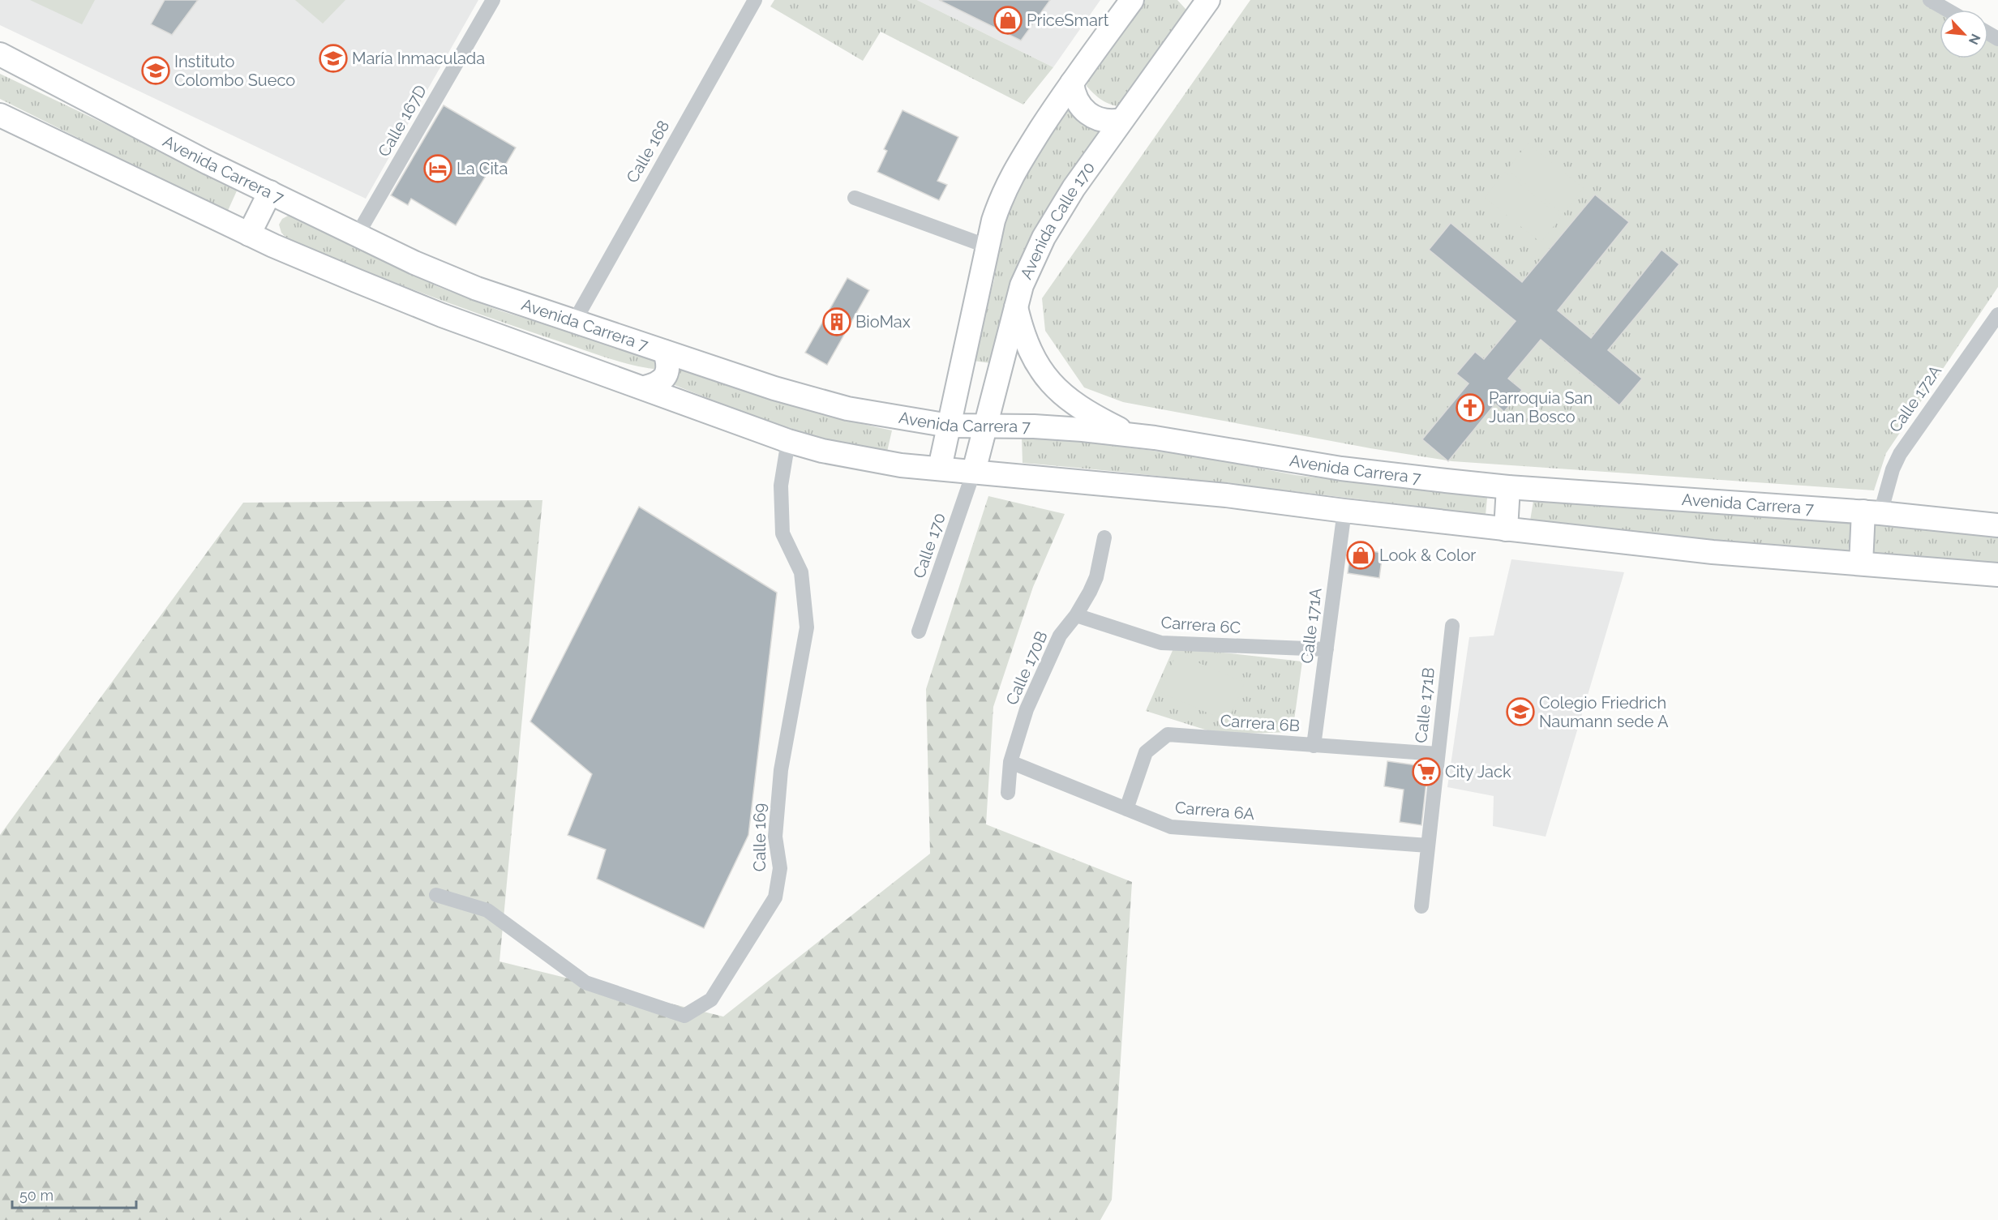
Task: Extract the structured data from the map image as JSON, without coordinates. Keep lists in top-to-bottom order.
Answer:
{
  "streets": {
    "main road": ["Avenida Carrera 7", "Avenida Calle 170"],
    "street": [
      "Calle 167D",
      "Calle 168",
      "Calle 172A",
      "Calle 170",
      "Carrera 6C",
      "Calle 171A",
      "Calle 170B",
      "Calle 171B",
      "Carrera 6B",
      "Carrera 6A",
      "Calle 169"
    ]
  },
  "crossings": [
    ["Calle 167D", "Avenida Carrera 7"],
    ["Calle 168", "Avenida Carrera 7"],
    ["Avenida Carrera 7", "Avenida Calle 170"],
    ["Avenida Carrera 7", "Calle 172A"],
    ["Avenida Calle 170", "Calle 170"],
    ["Carrera 6C", "Calle 171A"],
    ["Carrera 6C", "Calle 170B"],
    ["Calle 171A", "Carrera 6B"],
    ["Calle 170B", "Carrera 6A"],
    ["Calle 171B", "Carrera 6B"],
    ["Calle 171B", "Carrera 6A"],
    ["Carrera 6B", "Carrera 6A"]
  ],
  "places": {
    "shop": ["PriceSmart", "Look & Color"],
    "school or university": ["María Inmaculada", "Instituto Colombo Sueco", "Colegio Friedrich Naumann sede A"],
    "hotel": ["La Cita"],
    "building": ["BioMax"],
    "church": ["Parroquia San Juan Bosco"],
    "supermarket": ["City Jack"]
  },
  "scale_bar": "50 m",
  "north": "bottom right"
}
